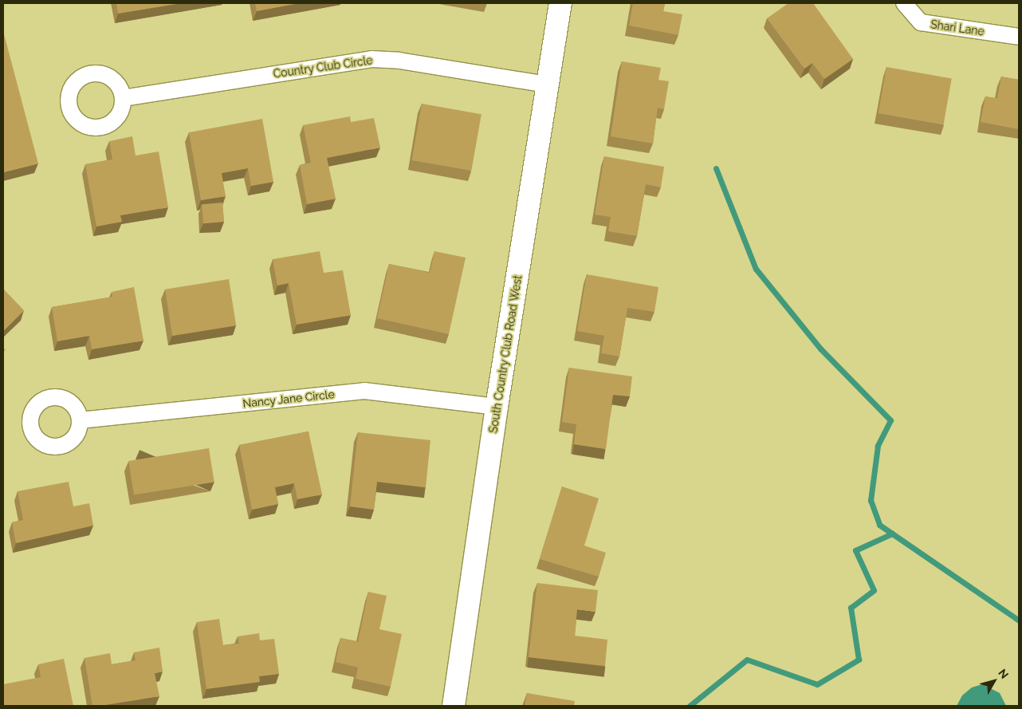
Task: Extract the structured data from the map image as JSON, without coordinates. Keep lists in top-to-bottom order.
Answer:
{
  "streets": {
    "street": [
      "Shari Lane",
      "Country Club Circle",
      "South Country Club Road West",
      "Nancy Jane Circle"
    ]
  },
  "crossings": [
    ["Country Club Circle", "South Country Club Road West"],
    ["South Country Club Road West", "Nancy Jane Circle"]
  ],
  "north": "top right"
}
